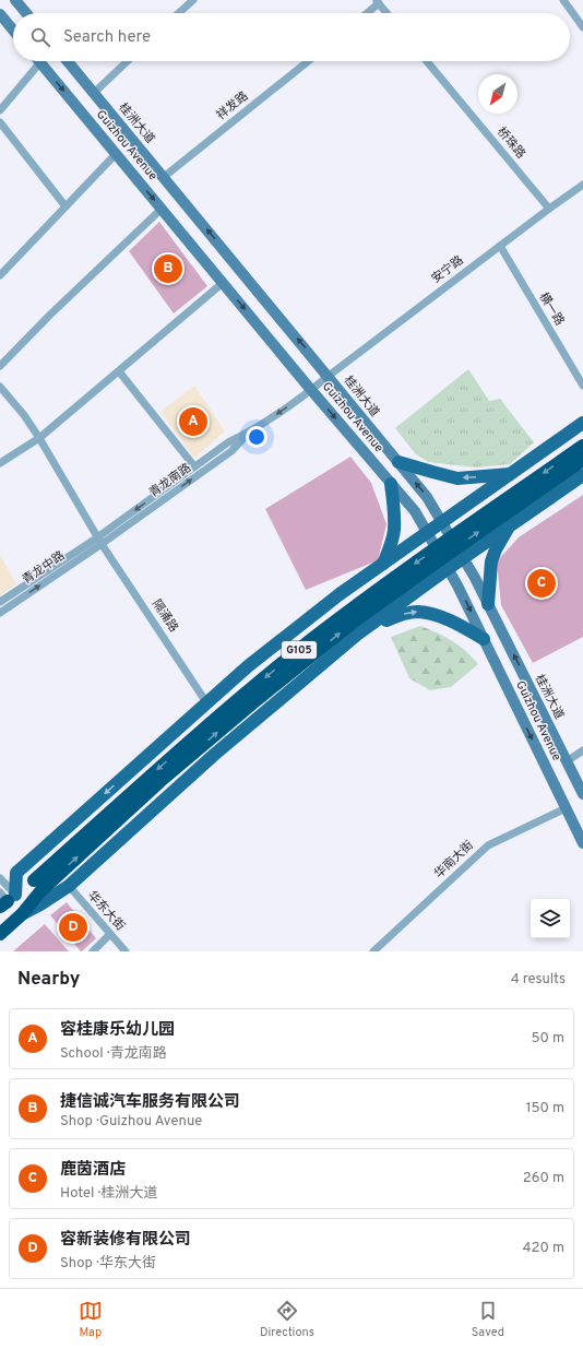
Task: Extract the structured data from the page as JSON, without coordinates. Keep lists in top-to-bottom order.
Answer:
{
  "streets": {
    "highway": ["G105"],
    "main road": ["桂洲大道", "Guizhou Avenue"],
    "street": [
      "祥发路",
      "桥珠路",
      "安宁路",
      "横一路",
      "青龙南路",
      "青龙中路",
      "隔涌路",
      "华南大街",
      "华东大街"
    ]
  },
  "crossings": [
    ["祥发路", "桂洲大道"],
    ["桂洲大道", "安宁路"],
    ["桂洲大道", "青龙南路"],
    ["桥珠路", "安宁路"],
    ["Guizhou Avenue", "青龙南路"],
    ["Guizhou Avenue", "华南大街"],
    ["安宁路", "横一路"],
    ["安宁路", "青龙南路"],
    ["青龙南路", "青龙中路"],
    ["青龙南路", "隔涌路"],
    ["青龙中路", "隔涌路"]
  ],
  "one_way": ["桂洲大道", "Guizhou Avenue"],
  "north": "bottom left",
  "page": {
    "search": "Search here",
    "pins": [
      "B",
      "A",
      "C",
      "D"
    ],
    "heading": ["Nearby", "4 results"],
    "list": [
      {
        "mark": "A",
        "name": "容桂康乐幼儿园",
        "note": "School · 青龙南路",
        "value": "50 m"
      },
      {
        "mark": "B",
        "name": "捷信诚汽车服务有限公司",
        "note": "Shop · Guizhou Avenue",
        "value": "150 m"
      },
      {
        "mark": "C",
        "name": "鹿茵酒店",
        "note": "Hotel · 桂洲大道",
        "value": "260 m"
      },
      {
        "mark": "D",
        "name": "容新装修有限公司",
        "note": "Shop · 华东大街",
        "value": "420 m"
      }
    ],
    "nav": ["Map", "Directions", "Saved"]
  }
}
